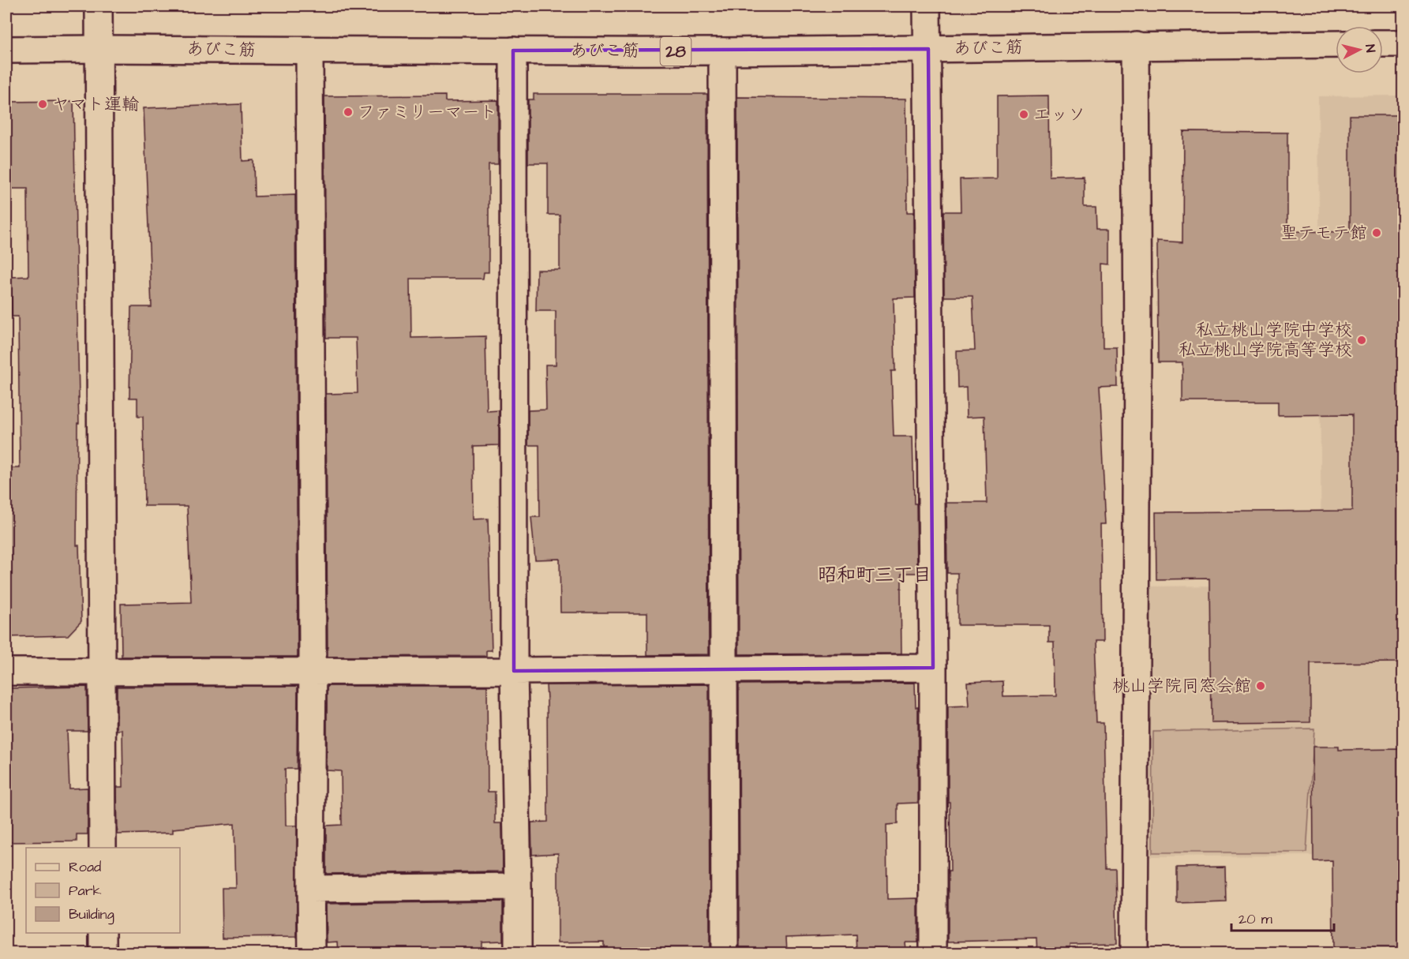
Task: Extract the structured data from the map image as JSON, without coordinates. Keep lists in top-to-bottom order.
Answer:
{
  "streets": {
    "street": ["あびこ筋", "28"]
  },
  "districts": ["昭和町三丁目"],
  "places": [
    "ヤマト運輸",
    "ファミリーマート",
    "エッソ",
    "聖テモテ館",
    "私立桃山学院中学校 私立桃山学院高等学校",
    "桃山学院同窓会館"
  ],
  "legend": ["Road", "Park", "Building"],
  "scale_bar": "20 m",
  "north": "right"
}
